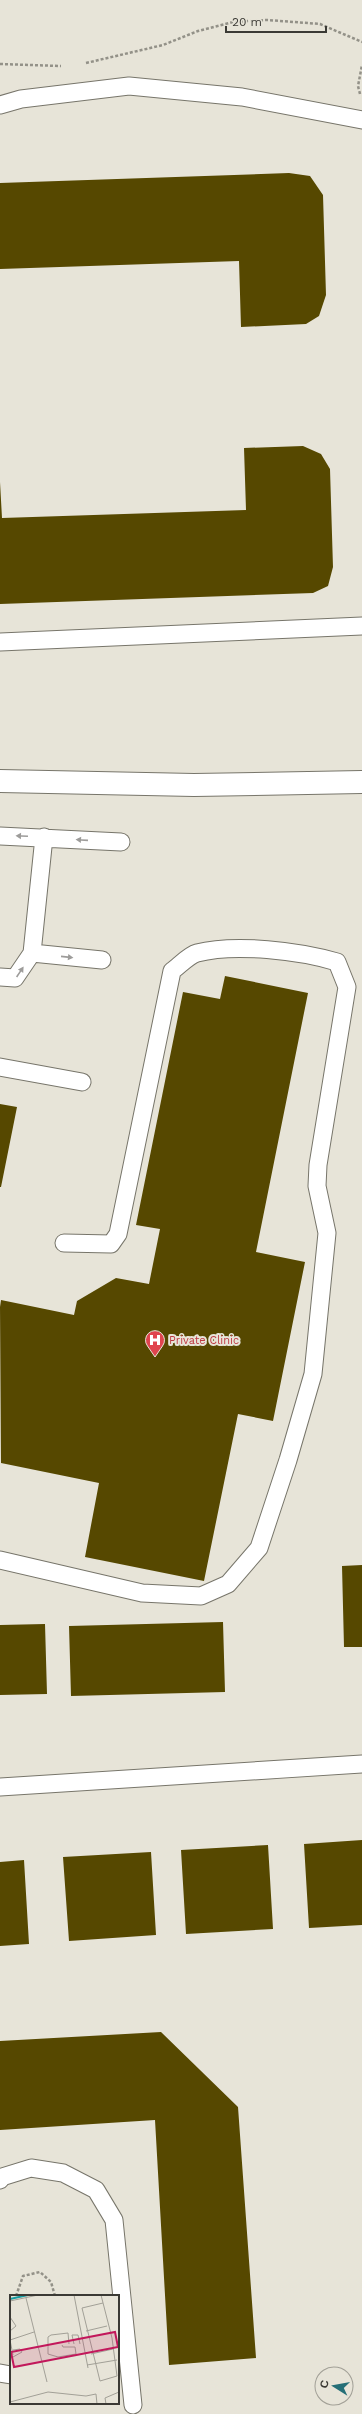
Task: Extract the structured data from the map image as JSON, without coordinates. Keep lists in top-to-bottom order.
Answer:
{
  "places": {
    "hospital": ["Private Clinic"]
  },
  "scale_bar": "20 m",
  "north": "left"
}
